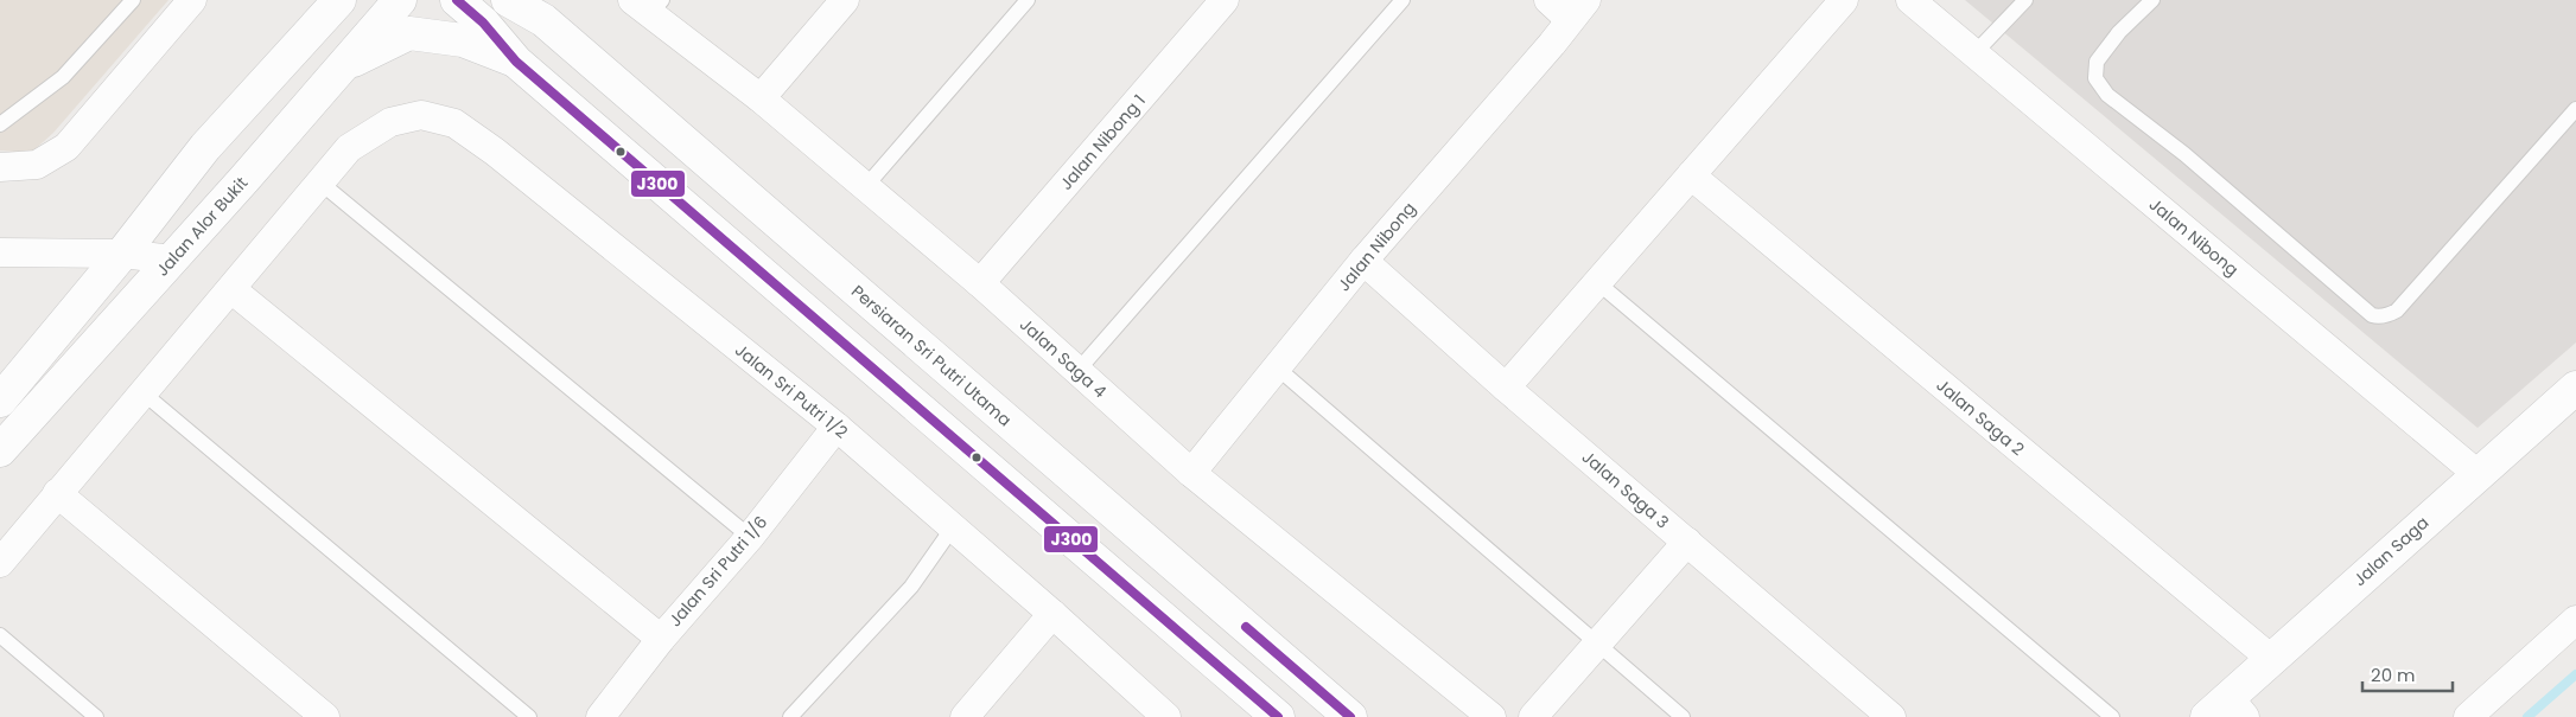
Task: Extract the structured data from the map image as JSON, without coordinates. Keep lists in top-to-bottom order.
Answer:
{
  "streets": {
    "main road": ["Jalan Alor Bukit", "Persiaran Sri Putri Utama", "Jalan Saga"],
    "street": [
      "Jalan Nibong 1",
      "Jalan Nibong",
      "Jalan Saga 4",
      "Jalan Sri Putri 1/2",
      "Jalan Saga 2",
      "Jalan Saga 3",
      "Jalan Sri Putri 1/6"
    ]
  },
  "crossings": [
    ["Jalan Nibong 1", "Jalan Saga 4"],
    ["Jalan Nibong", "Jalan Saga 4"],
    ["Jalan Nibong", "Jalan Saga 3"],
    ["Jalan Nibong", "Jalan Saga"],
    ["Jalan Sri Putri 1/2", "Jalan Sri Putri 1/6"],
    ["Jalan Saga 2", "Jalan Saga"]
  ],
  "lines": ["transit line J300"],
  "scale_bar": "20 m"
}
